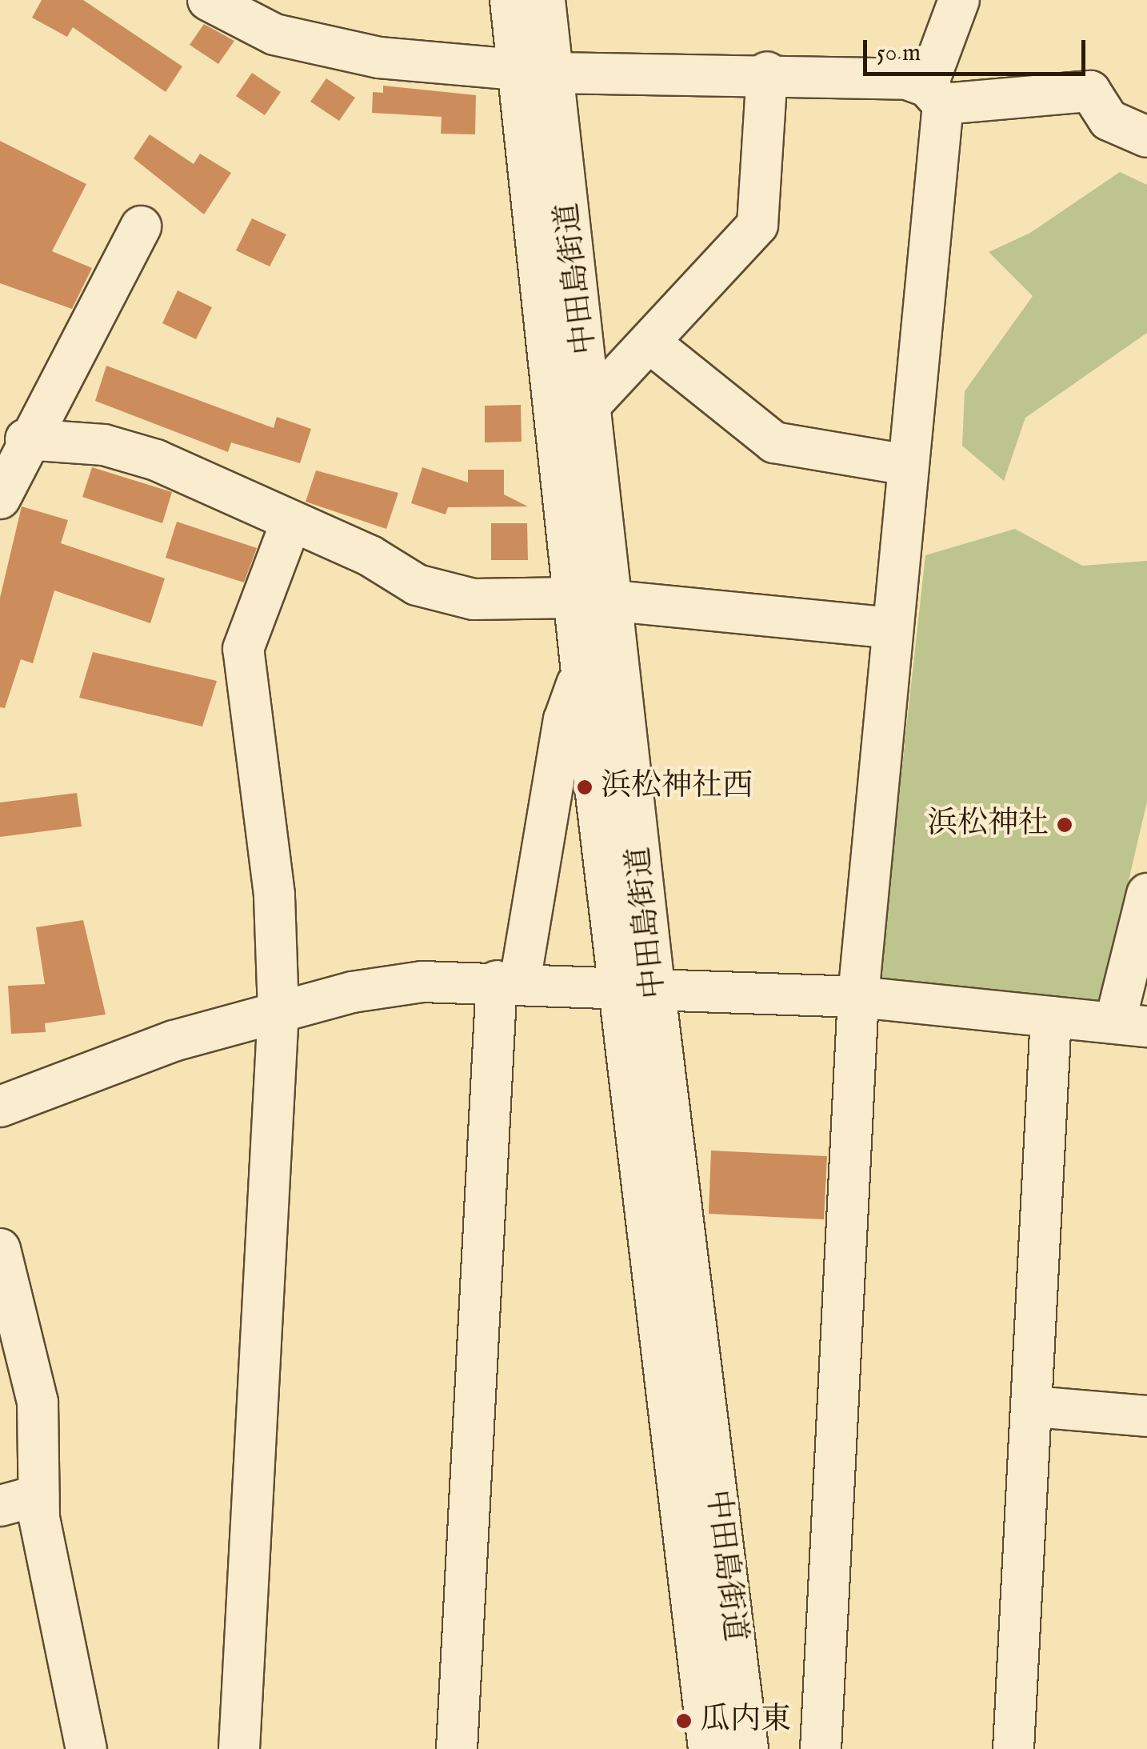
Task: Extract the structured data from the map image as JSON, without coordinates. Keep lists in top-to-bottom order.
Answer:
{
  "streets": {
    "street": ["中田島街道"]
  },
  "places": ["浜松神社西", "浜松神社", "瓜内東"],
  "scale_bar": "50 m"
}
